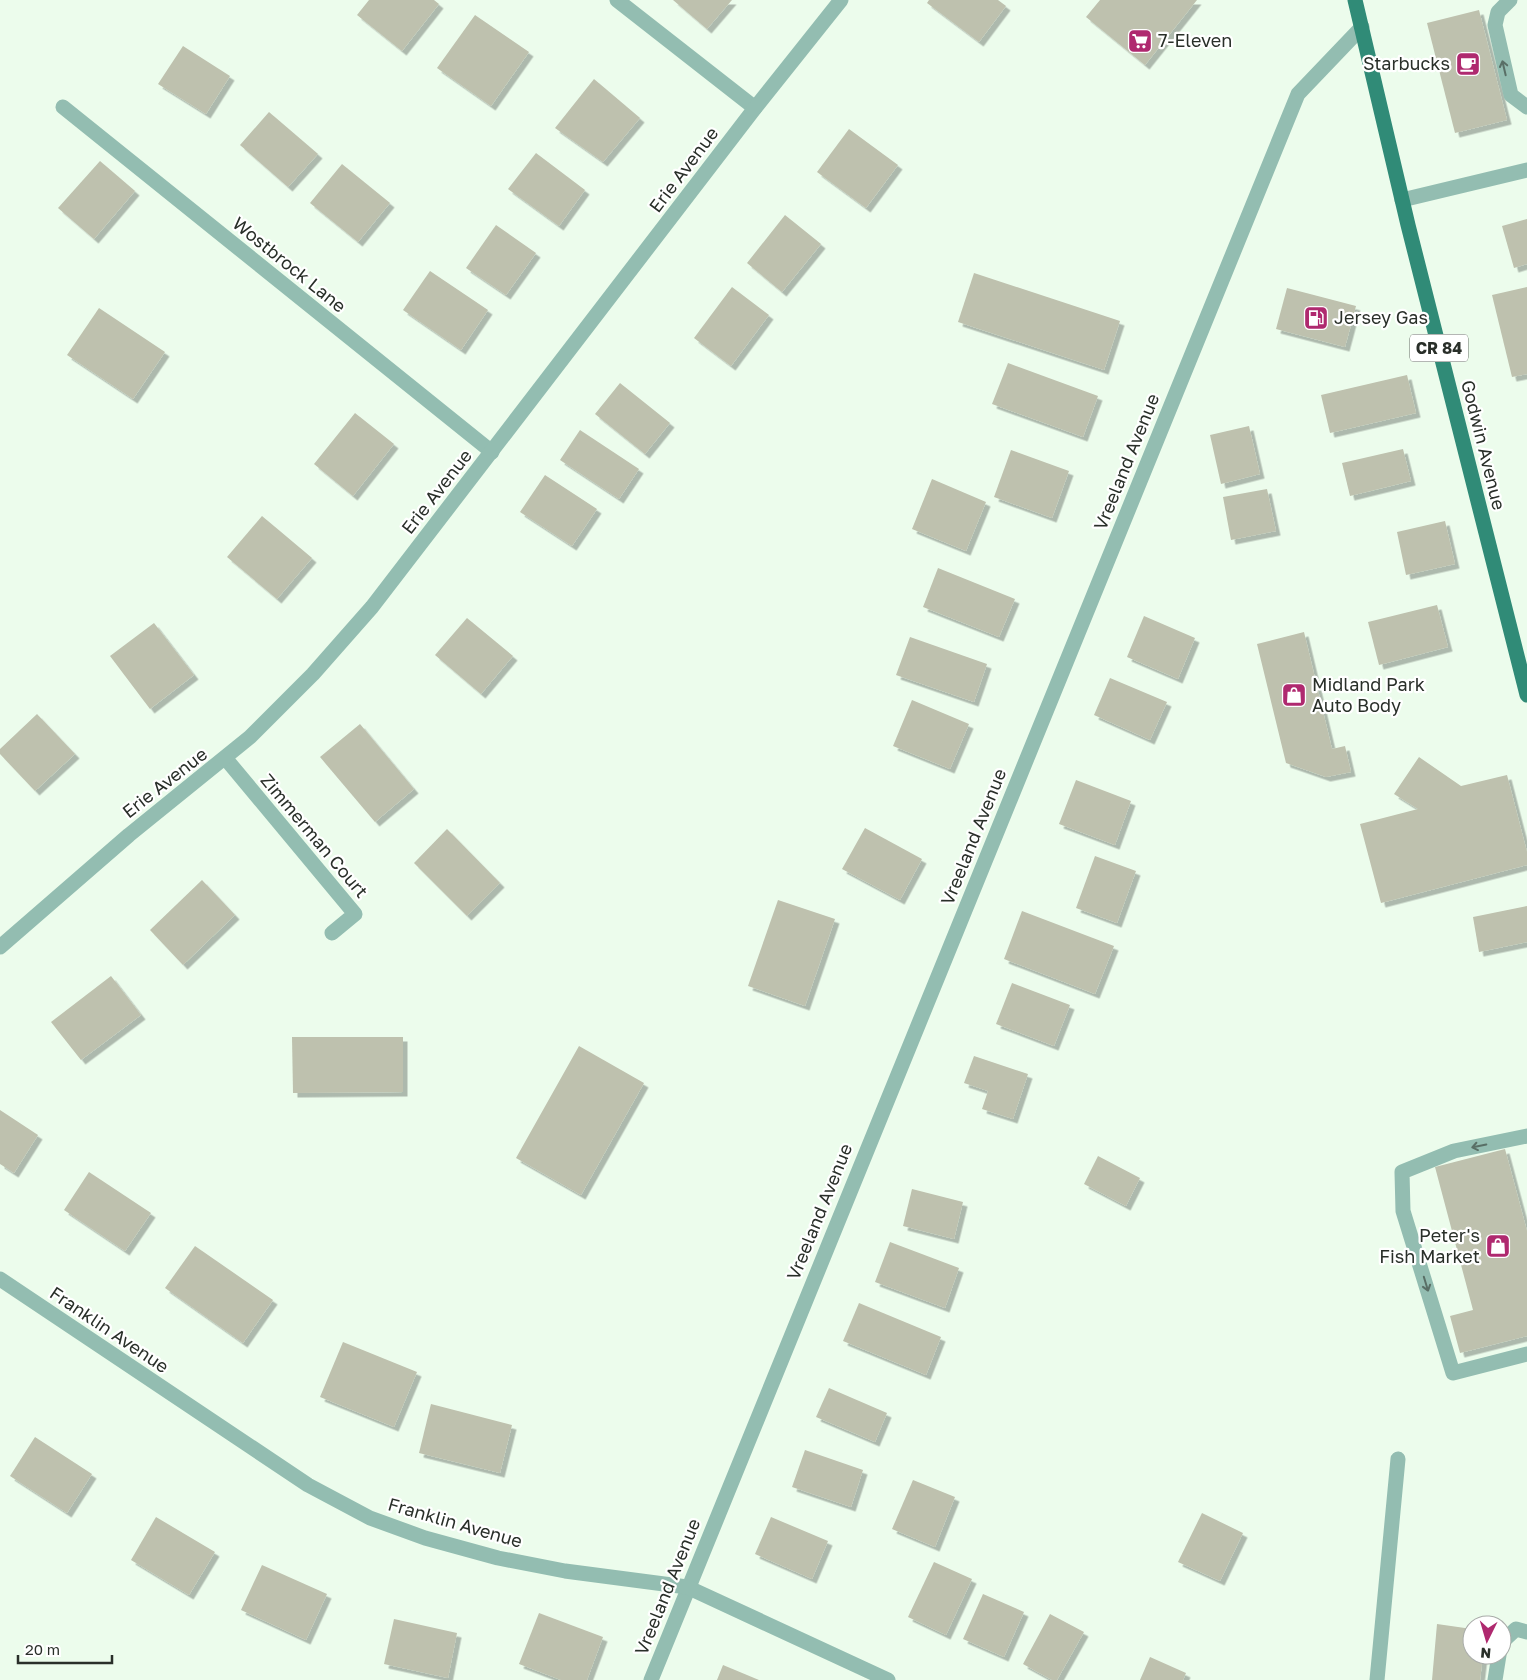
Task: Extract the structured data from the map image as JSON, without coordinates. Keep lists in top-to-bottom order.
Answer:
{
  "streets": {
    "main road": ["CR 84", "Godwin Avenue"],
    "street": [
      "Erie Avenue",
      "Wostbrock Lane",
      "Vreeland Avenue",
      "Zimmerman Court",
      "Franklin Avenue"
    ]
  },
  "crossings": [
    ["Erie Avenue", "Wostbrock Lane"],
    ["Erie Avenue", "Zimmerman Court"],
    ["Godwin Avenue", "Vreeland Avenue"],
    ["Vreeland Avenue", "Franklin Avenue"]
  ],
  "places": {
    "supermarket": ["7-Eleven"],
    "cafe": ["Starbucks"],
    "fuel station": ["Jersey Gas"],
    "shop": ["Midland Park Auto Body", "Peter's Fish Market"]
  },
  "scale_bar": "20 m",
  "north": "bottom"
}
